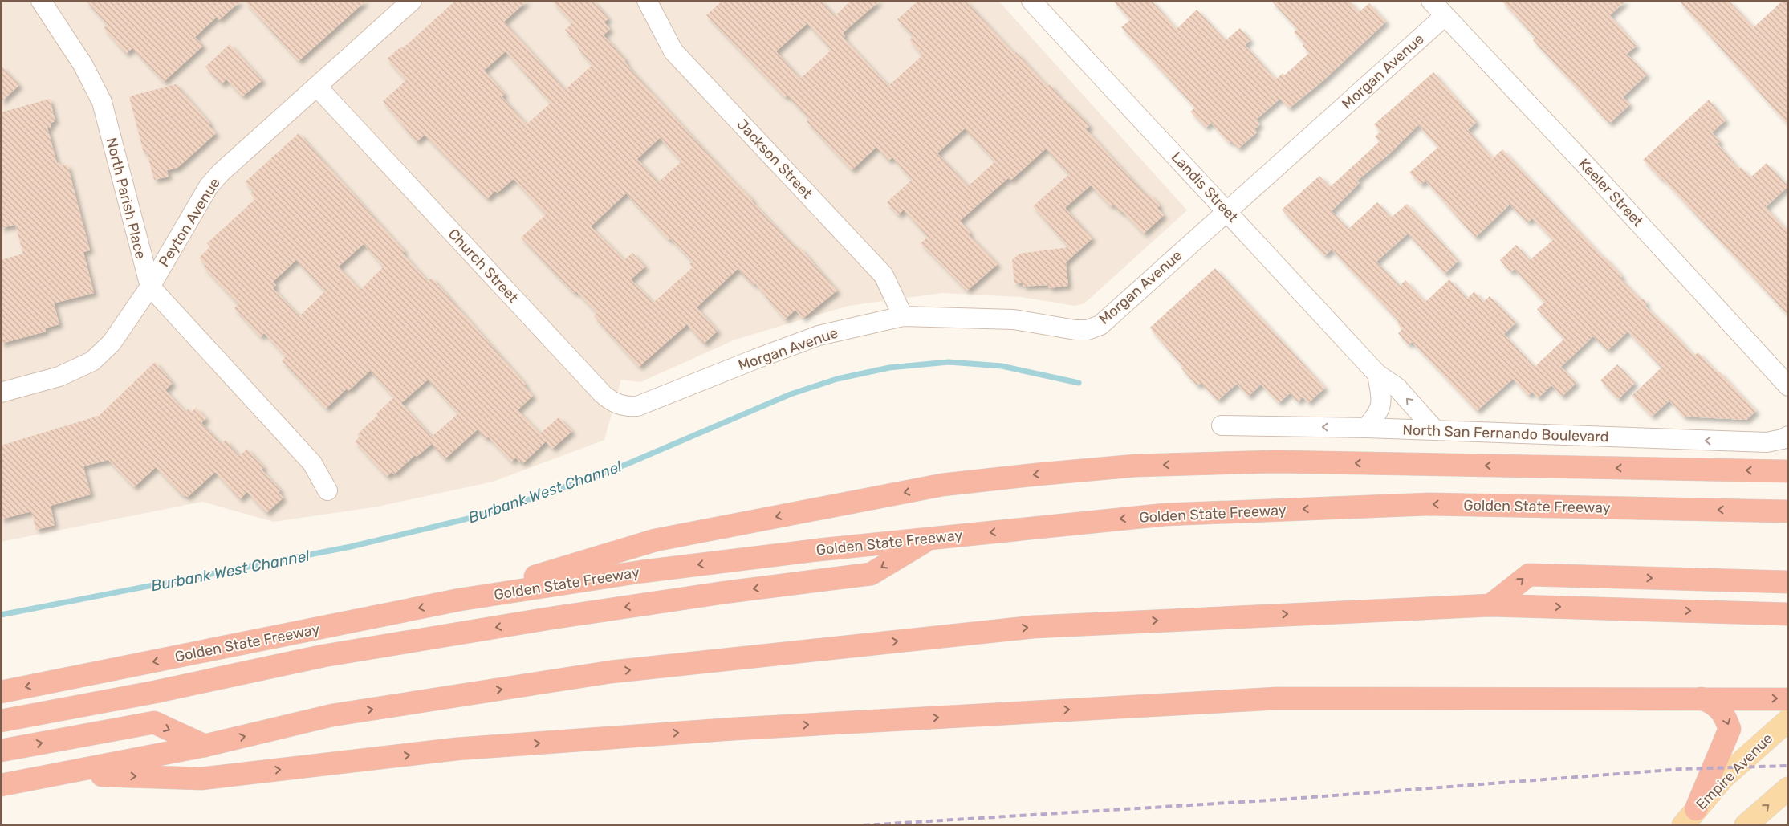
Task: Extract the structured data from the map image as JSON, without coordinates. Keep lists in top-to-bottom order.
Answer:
{
  "streets": {
    "highway": ["Golden State Freeway"],
    "main road": ["Empire Avenue"],
    "street": [
      "Morgan Avenue",
      "Jackson Street",
      "Landis Street",
      "Keeler Street",
      "North Parish Place",
      "Peyton Avenue",
      "Church Street",
      "North San Fernando Boulevard"
    ]
  },
  "crossings": [
    ["Morgan Avenue", "Jackson Street"],
    ["Morgan Avenue", "Landis Street"],
    ["Morgan Avenue", "Keeler Street"],
    ["Morgan Avenue", "Church Street"],
    ["Landis Street", "North San Fernando Boulevard"],
    ["North Parish Place", "Peyton Avenue"],
    ["Peyton Avenue", "Church Street"]
  ],
  "one_way": ["North San Fernando Boulevard"],
  "water": ["Burbank West Channel"]
}
